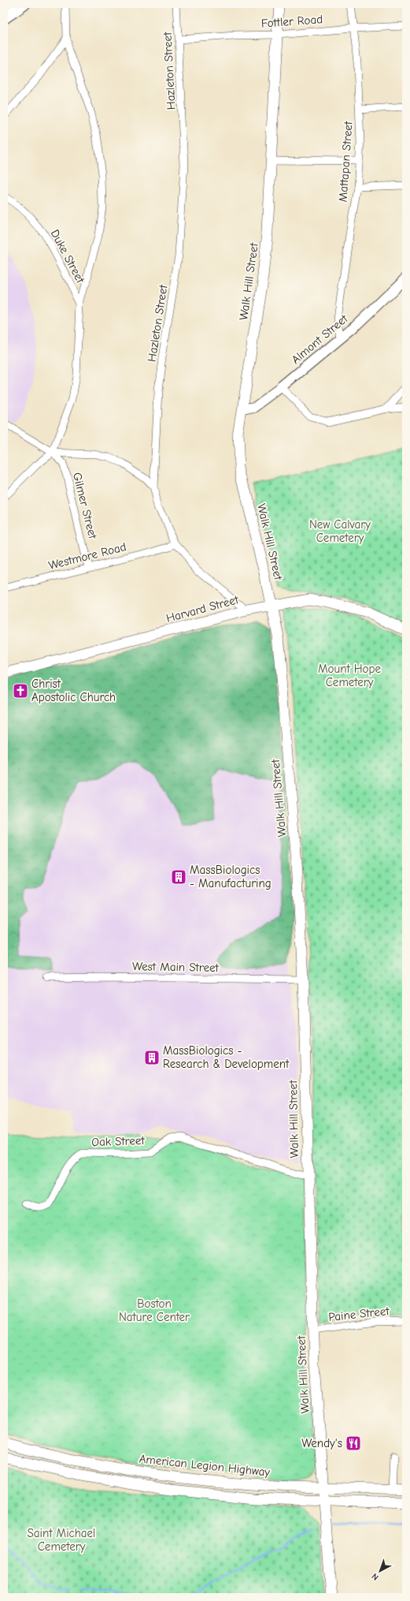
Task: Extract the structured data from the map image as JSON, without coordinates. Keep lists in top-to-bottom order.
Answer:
{
  "streets": {
    "main road": ["Walk Hill Street", "Harvard Street", "American Legion Highway"],
    "street": [
      "Fottler Road",
      "Hazleton Street",
      "Mattapan Street",
      "Duke Street",
      "Almont Street",
      "Gilmer Street",
      "Westmore Road",
      "West Main Street",
      "Oak Street",
      "Paine Street"
    ]
  },
  "crossings": [
    ["Fottler Road", "Hazleton Street"],
    ["Fottler Road", "Mattapan Street"],
    ["Fottler Road", "Walk Hill Street"],
    ["Hazleton Street", "Westmore Road"],
    ["Hazleton Street", "Harvard Street"],
    ["Mattapan Street", "Almont Street"],
    ["Walk Hill Street", "Almont Street"],
    ["Walk Hill Street", "Harvard Street"],
    ["Walk Hill Street", "West Main Street"],
    ["Walk Hill Street", "Oak Street"],
    ["Walk Hill Street", "Paine Street"],
    ["Walk Hill Street", "American Legion Highway"],
    ["Gilmer Street", "Westmore Road"]
  ],
  "parks": [
    "New Calvary Cemetery",
    "Mount Hope Cemetery",
    "Boston Nature Center",
    "Saint Michael Cemetery"
  ],
  "places": {
    "church": ["Christ Apostolic Church"],
    "building": ["MassBiologics - Manufacturing", "MassBiologics - Research & Development"],
    "restaurant": ["Wendy's"]
  },
  "north": "bottom left"
}
